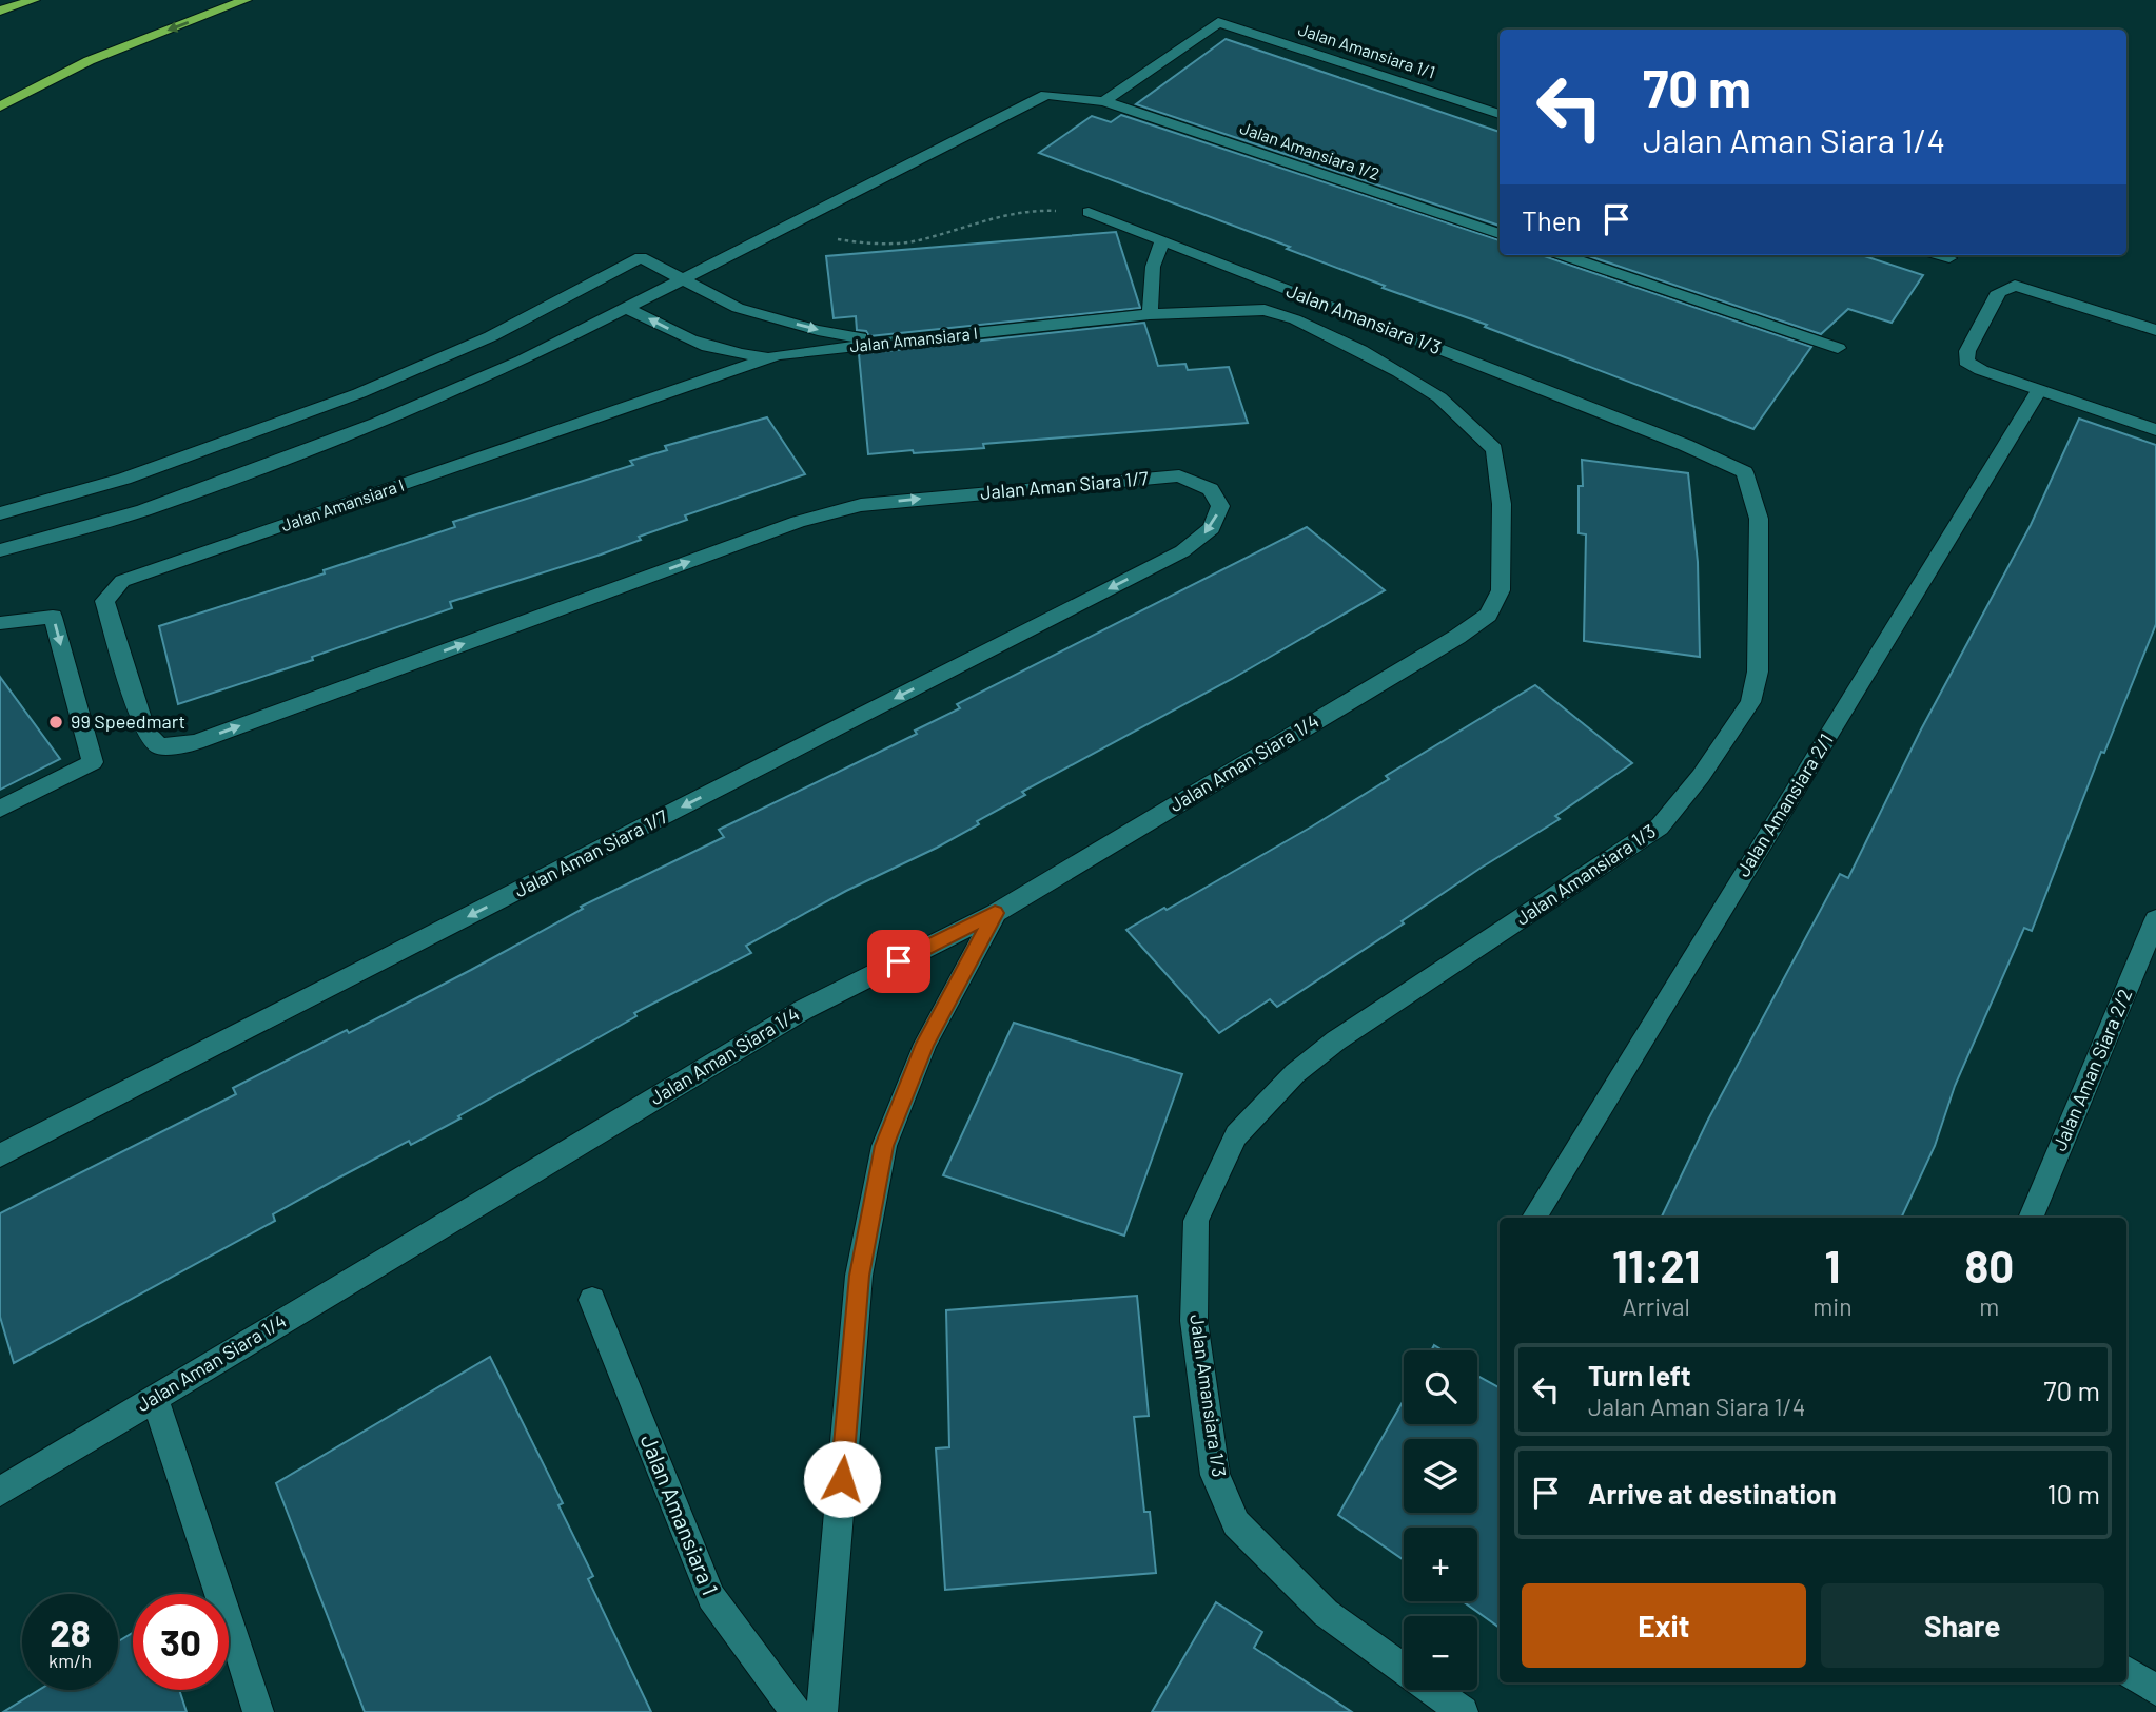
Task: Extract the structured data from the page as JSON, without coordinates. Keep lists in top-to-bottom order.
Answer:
{
  "streets": {
    "street": [
      "Jalan Amansiara 1/1",
      "Jalan Amansiara 1/2",
      "Jalan Amansiara 1/3",
      "Jalan Amansiara I",
      "Jalan Aman Siara 1/7",
      "Jalan Aman Siara 1/4",
      "Jalan Amansiara 2/1",
      "Jalan Aman Siara 2/2",
      "Jalan Amansiara 1"
    ]
  },
  "crossings": [
    ["Jalan Amansiara 1/1", "Jalan Amansiara 1/2"],
    ["Jalan Amansiara I", "Jalan Aman Siara 1/7"],
    ["Jalan Amansiara I", "Jalan Aman Siara 1/4"]
  ],
  "places": ["99 Speedmart"],
  "page": {
    "turn": ["70 m", "Jalan Aman Siara 1/4"],
    "then": "Then",
    "eta": [
      "11:21",
      "Arrival",
      "1",
      "min",
      "80",
      "m"
    ],
    "list": [
      {
        "name": "Turn left",
        "note": "Jalan Aman Siara 1/4",
        "value": "70 m"
      },
      {
        "name": "Arrive at destination",
        "value": "10 m"
      }
    ],
    "map_buttons": ["+", "−"],
    "buttons": ["Exit", "Share"],
    "speed": "28 km/h",
    "limit": "30"
  }
}
